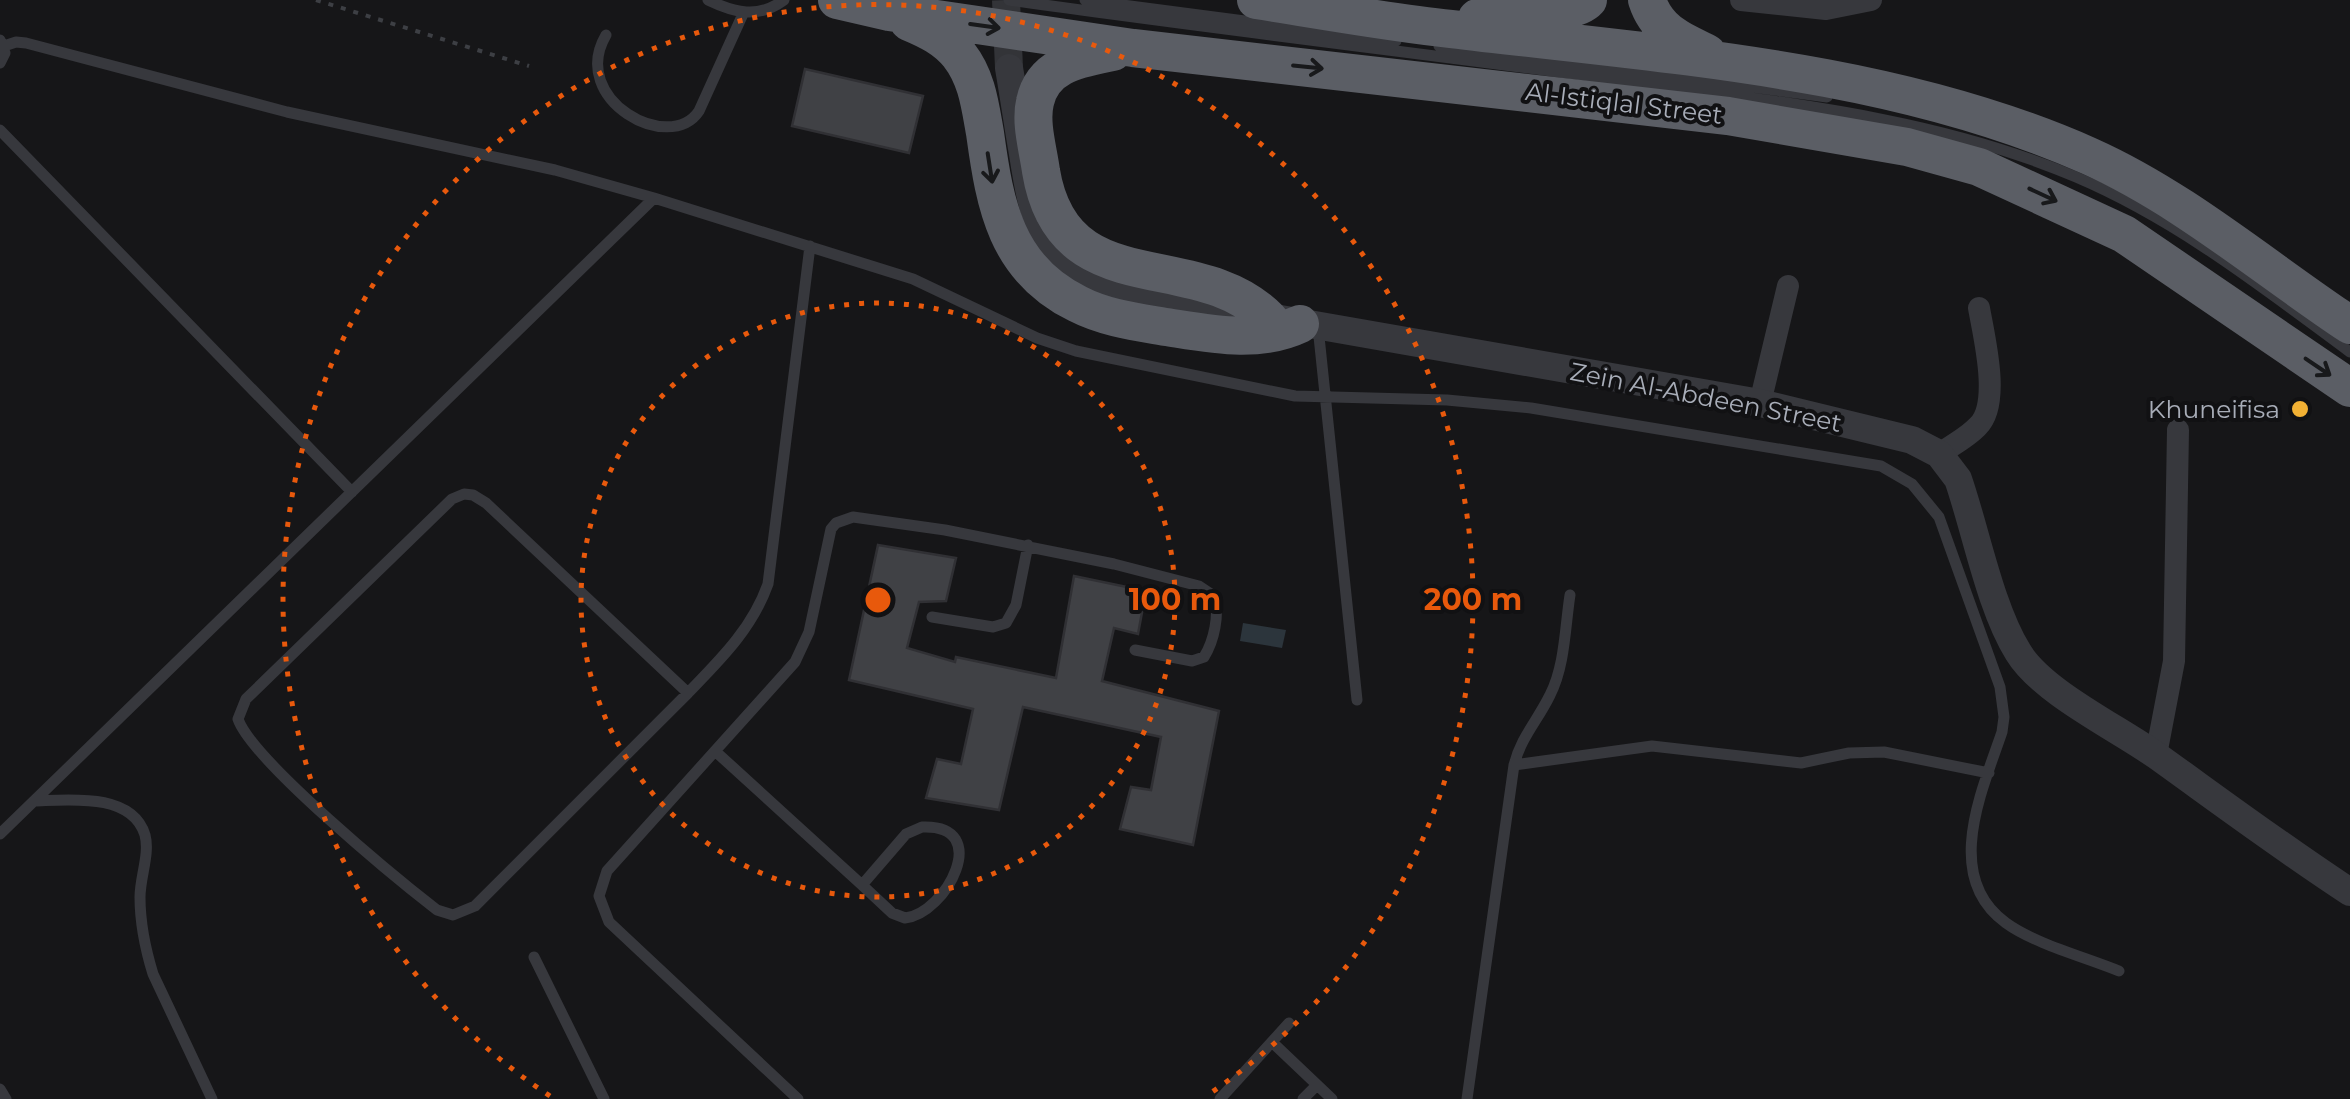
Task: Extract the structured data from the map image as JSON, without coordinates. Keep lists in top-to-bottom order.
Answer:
{
  "streets": {
    "highway": ["Al-Istiqlal Street"],
    "street": ["Zein Al-Abdeen Street"]
  },
  "places": ["Khuneifisa"],
  "rings": ["100 m", "200 m"]
}
